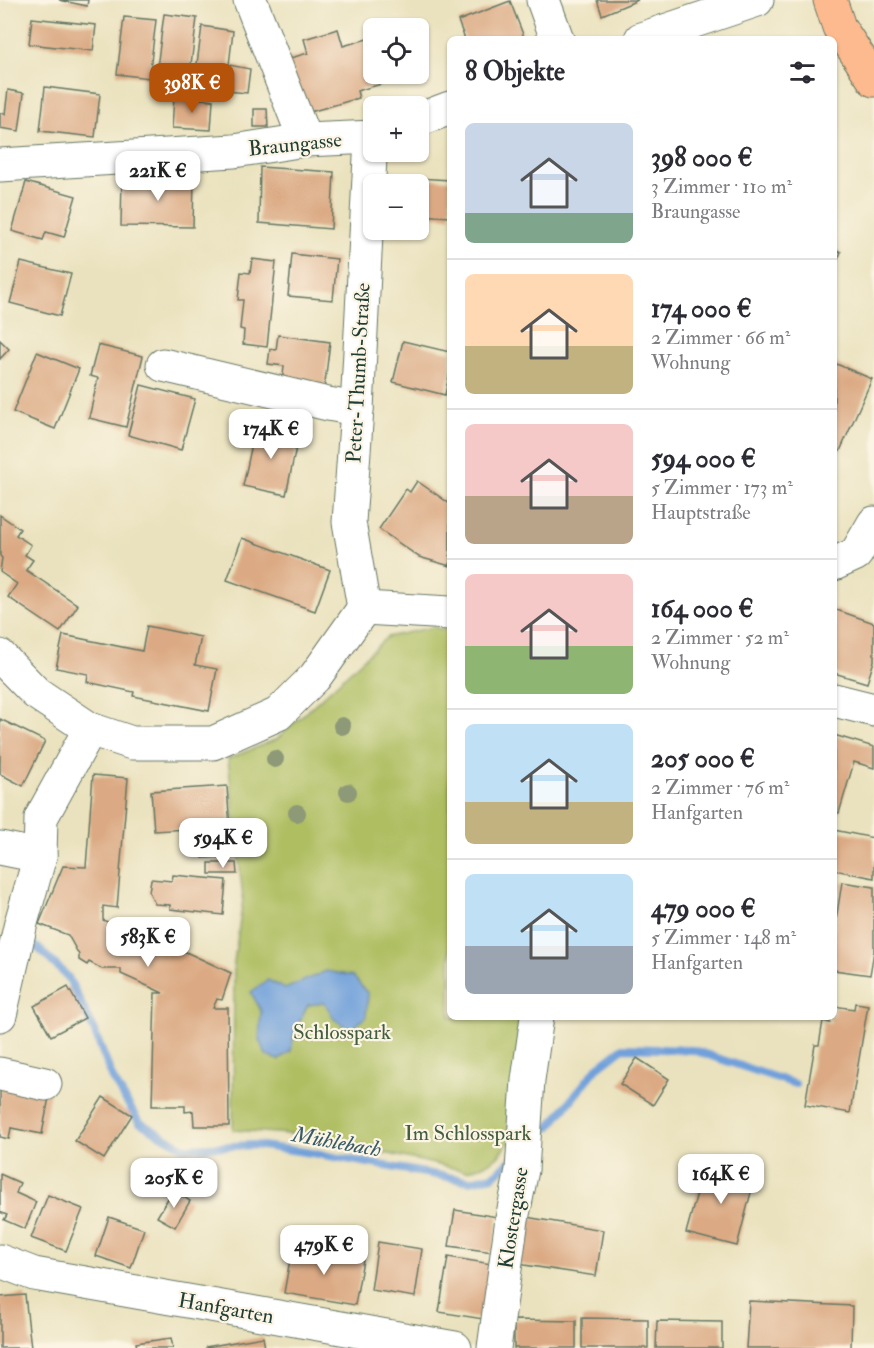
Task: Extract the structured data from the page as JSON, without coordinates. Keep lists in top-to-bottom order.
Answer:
{
  "streets": {
    "street": [
      "Braungasse",
      "Peter-Thumb-Straße",
      "Klostergasse",
      "Hanfgarten"
    ]
  },
  "water": ["Mühlebach"],
  "parks": ["Schlosspark", "Im Schlosspark"],
  "page": {
    "map_buttons": ["+", "−"],
    "heading": "8 Objekte",
    "price": [
      "398K €",
      "221K €",
      "174K €",
      "594K €",
      "583K €",
      "164K €",
      "205K €",
      "479K €"
    ],
    "list": [
      {
        "name": "398 000 €",
        "note": "3 Zimmer · 110 m² · Braungasse"
      },
      {
        "name": "174 000 €",
        "note": "2 Zimmer · 66 m² · Wohnung"
      },
      {
        "name": "594 000 €",
        "note": "5 Zimmer · 173 m² · Hauptstraße"
      },
      {
        "name": "164 000 €",
        "note": "2 Zimmer · 52 m² · Wohnung"
      },
      {
        "name": "205 000 €",
        "note": "2 Zimmer · 76 m² · Hanfgarten"
      },
      {
        "name": "479 000 €",
        "note": "5 Zimmer · 148 m² · Hanfgarten"
      }
    ]
  }
}
